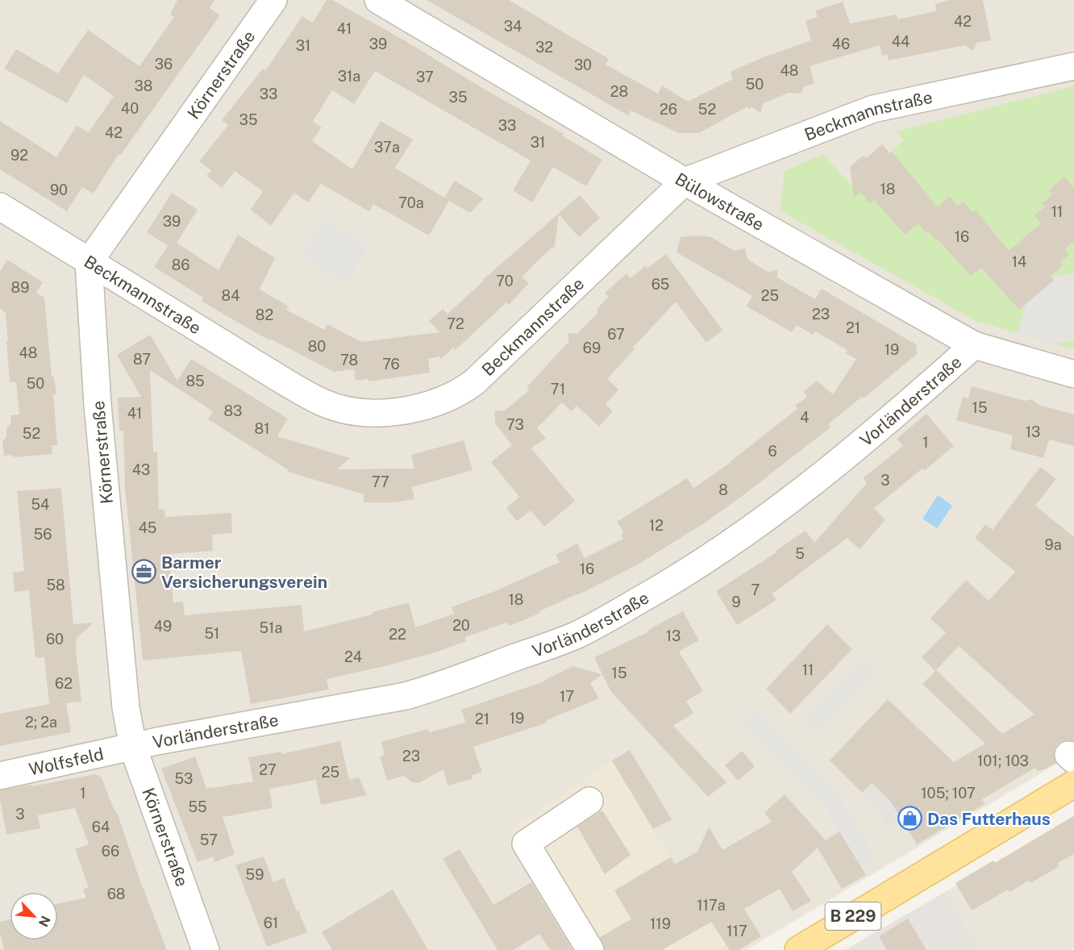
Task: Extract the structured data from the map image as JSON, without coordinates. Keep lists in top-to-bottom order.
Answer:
{
  "streets": {
    "main road": ["B 229"],
    "street": [
      "Körnerstraße",
      "Beckmannstraße",
      "Bülowstraße",
      "Vorländerstraße",
      "Wolfsfeld"
    ]
  },
  "crossings": [
    ["Körnerstraße", "Beckmannstraße"],
    ["Körnerstraße", "Vorländerstraße"],
    ["Körnerstraße", "Wolfsfeld"],
    ["Beckmannstraße", "Bülowstraße"],
    ["Bülowstraße", "Vorländerstraße"],
    ["Vorländerstraße", "Wolfsfeld"]
  ],
  "places": {
    "office": ["Barmer Versicherungsverein"],
    "shop": ["Das Futterhaus"]
  },
  "house_numbers": [
    "42",
    "34",
    "41",
    "44",
    "39",
    "46",
    "31",
    "32",
    "36",
    "30",
    "48",
    "31a",
    "37",
    "50",
    "38",
    "28",
    "33",
    "35",
    "40",
    "26",
    "52",
    "35",
    "33",
    "42",
    "31",
    "37a",
    "92",
    "18",
    "90",
    "70a",
    "11",
    "39",
    "16",
    "14",
    "86",
    "70",
    "65",
    "89",
    "84",
    "25",
    "23",
    "82",
    "72",
    "21",
    "67",
    "80",
    "69",
    "19",
    "48",
    "87",
    "78",
    "76",
    "85",
    "50",
    "71",
    "15",
    "83",
    "41",
    "4",
    "73",
    "81",
    "13",
    "52",
    "1",
    "6",
    "43",
    "3",
    "77",
    "8",
    "54",
    "12",
    "45",
    "56",
    "9a",
    "5",
    "16",
    "58",
    "7",
    "18",
    "9",
    "20",
    "49",
    "51a",
    "51",
    "22",
    "13",
    "60",
    "24",
    "11",
    "15",
    "62",
    "17",
    "19",
    "21",
    "2; 2a",
    "23",
    "101; 103",
    "27",
    "25",
    "53",
    "1",
    "105; 107",
    "55",
    "3",
    "64",
    "57",
    "66",
    "59",
    "68",
    "117a",
    "61",
    "119",
    "117"
  ],
  "north": "bottom right"
}
